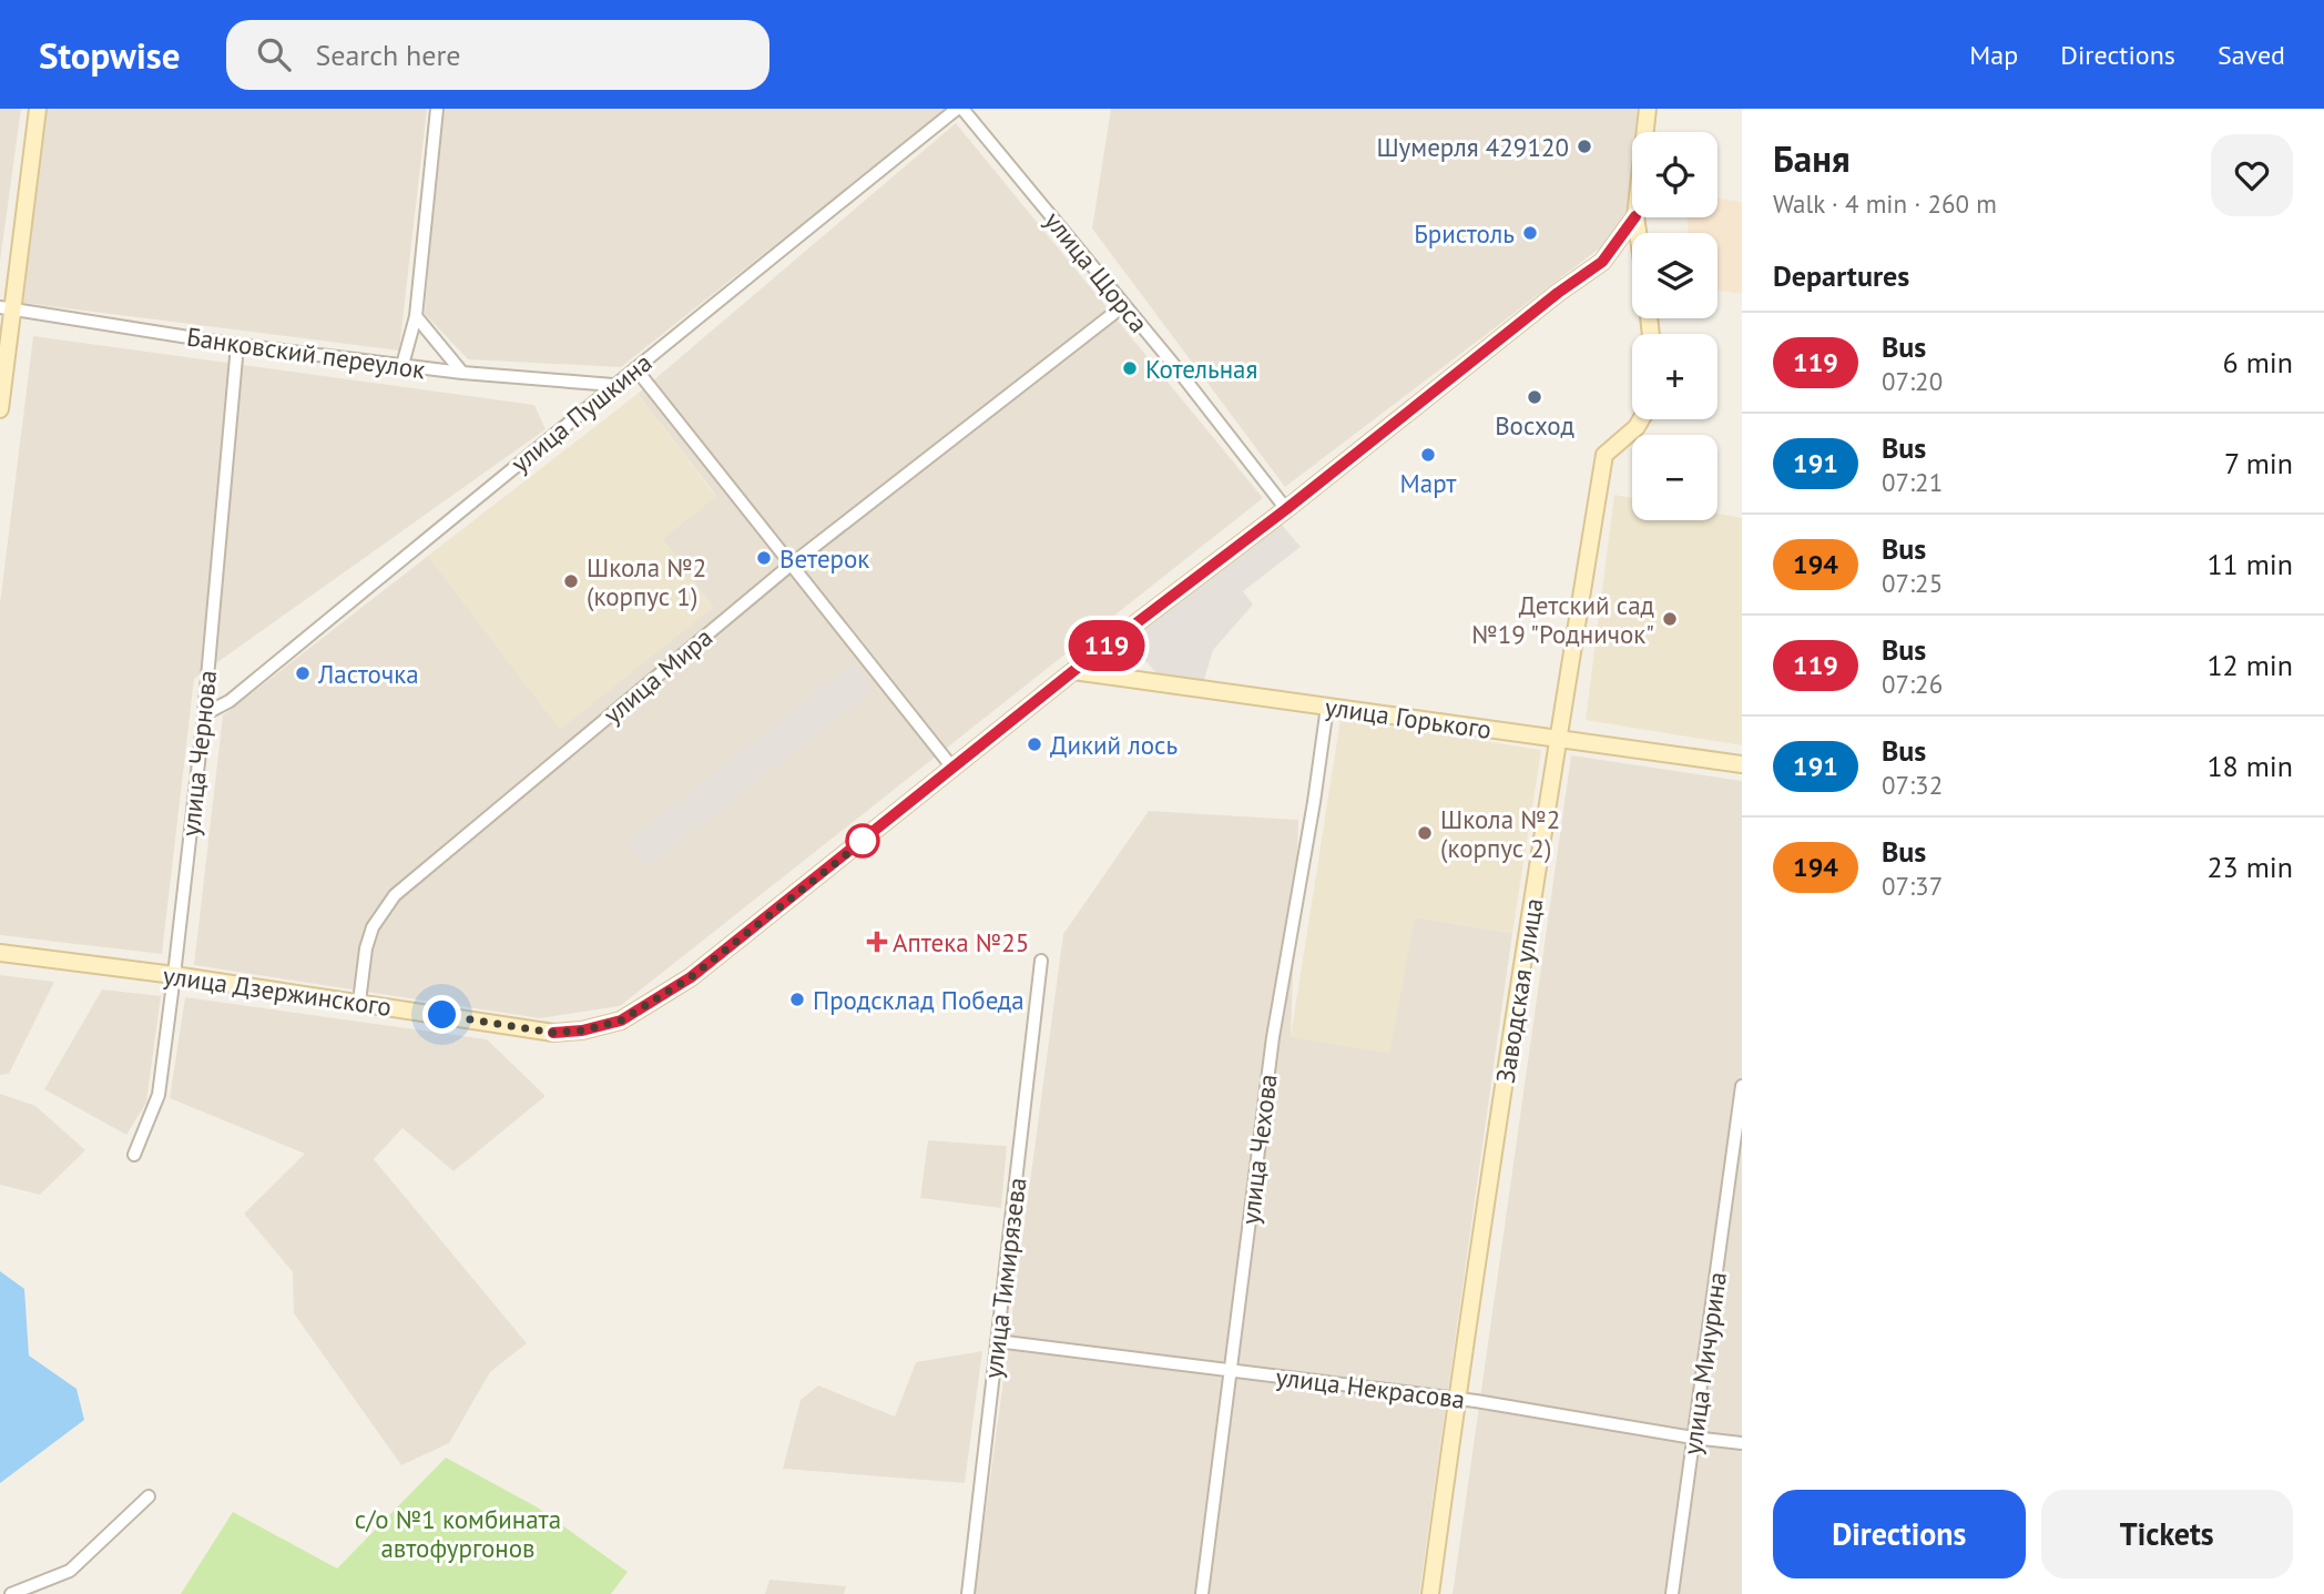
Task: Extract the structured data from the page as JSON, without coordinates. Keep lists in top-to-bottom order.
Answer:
{
  "streets": {
    "street": [
      "улица Щорса",
      "Банковский переулок",
      "улица Пушкина",
      "улица Мира",
      "улица Горького",
      "улица Чернова",
      "улица Дзержинского",
      "Заводская улица",
      "улица Чехова",
      "улица Тимирязева",
      "улица Мичурина",
      "улица Некрасова"
    ]
  },
  "crossings": [
    ["улица Щорса", "улица Мира"],
    ["улица Щорса", "улица Дзержинского"],
    ["Банковский переулок", "улица Пушкина"],
    ["Банковский переулок", "улица Чернова"],
    ["улица Пушкина", "улица Чернова"],
    ["улица Мира", "улица Дзержинского"],
    ["улица Горького", "улица Дзержинского"],
    ["улица Горького", "Заводская улица"],
    ["улица Горького", "улица Чехова"],
    ["улица Чернова", "улица Дзержинского"],
    ["Заводская улица", "улица Некрасова"],
    ["улица Чехова", "улица Некрасова"],
    ["улица Тимирязева", "улица Некрасова"],
    ["улица Мичурина", "улица Некрасова"]
  ],
  "parks": ["с/о №1 комбината автофургонов"],
  "places": {
    "other": [
      "Шумерля 429120",
      "Бристоль",
      "Котельная",
      "Восход",
      "Март",
      "Ветерок",
      "Школа №2 (корпус 1)",
      "Детский сад №19 \"Родничок\"",
      "Ласточка",
      "Дикий лось",
      "Школа №2 (корпус 2)",
      "Продсклад Победа"
    ],
    "health": ["Аптека №25"]
  },
  "lines": ["bus line 119"],
  "page": {
    "header": "Stopwise",
    "search": "Search here",
    "nav": ["Map", "Directions", "Saved"],
    "on_map": "119",
    "heading": [
      ["Баня", "Walk · 4 min · 260 m"],
      "Departures"
    ],
    "map_buttons": ["+", "−"],
    "list": [
      {
        "mark": "119",
        "name": "Bus",
        "note": "07:20",
        "value": "6 min"
      },
      {
        "mark": "191",
        "name": "Bus",
        "note": "07:21",
        "value": "7 min"
      },
      {
        "mark": "194",
        "name": "Bus",
        "note": "07:25",
        "value": "11 min"
      },
      {
        "mark": "119",
        "name": "Bus",
        "note": "07:26",
        "value": "12 min"
      },
      {
        "mark": "191",
        "name": "Bus",
        "note": "07:32",
        "value": "18 min"
      },
      {
        "mark": "194",
        "name": "Bus",
        "note": "07:37",
        "value": "23 min"
      }
    ],
    "buttons": ["Directions", "Tickets"]
  }
}
